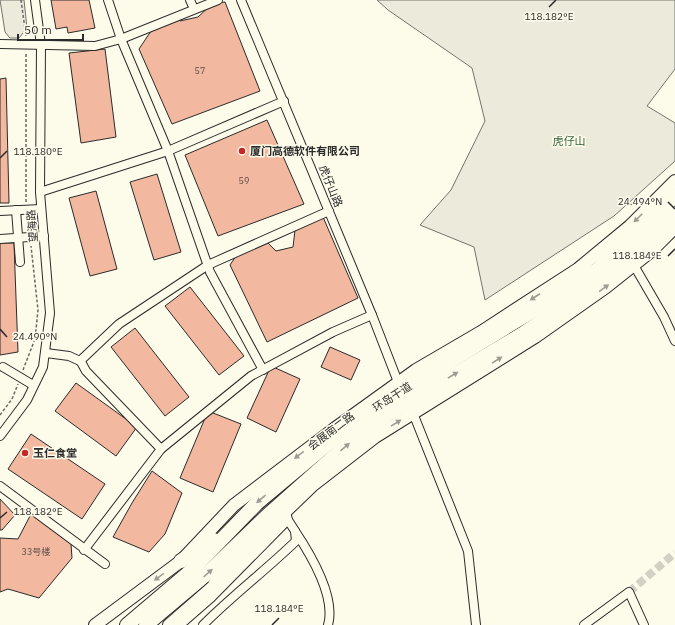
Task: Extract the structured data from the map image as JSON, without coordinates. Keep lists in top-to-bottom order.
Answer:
{
  "streets": {
    "highway": ["环岛干道"],
    "main road": ["会展南二路"],
    "street": ["虎仔山路", "望海路"]
  },
  "crossings": [
    ["虎仔山路", "会展南二路"]
  ],
  "parks": ["虎仔山"],
  "places": ["厦门高德软件有限公司", "玉仁食堂"],
  "house_numbers": ["57", "59", "33号楼"],
  "scale_bar": "50 m",
  "coordinates": [
    "118.182°E",
    "118.180°E",
    "24.494°N",
    "118.184°E",
    "24.490°N"
  ]
}
